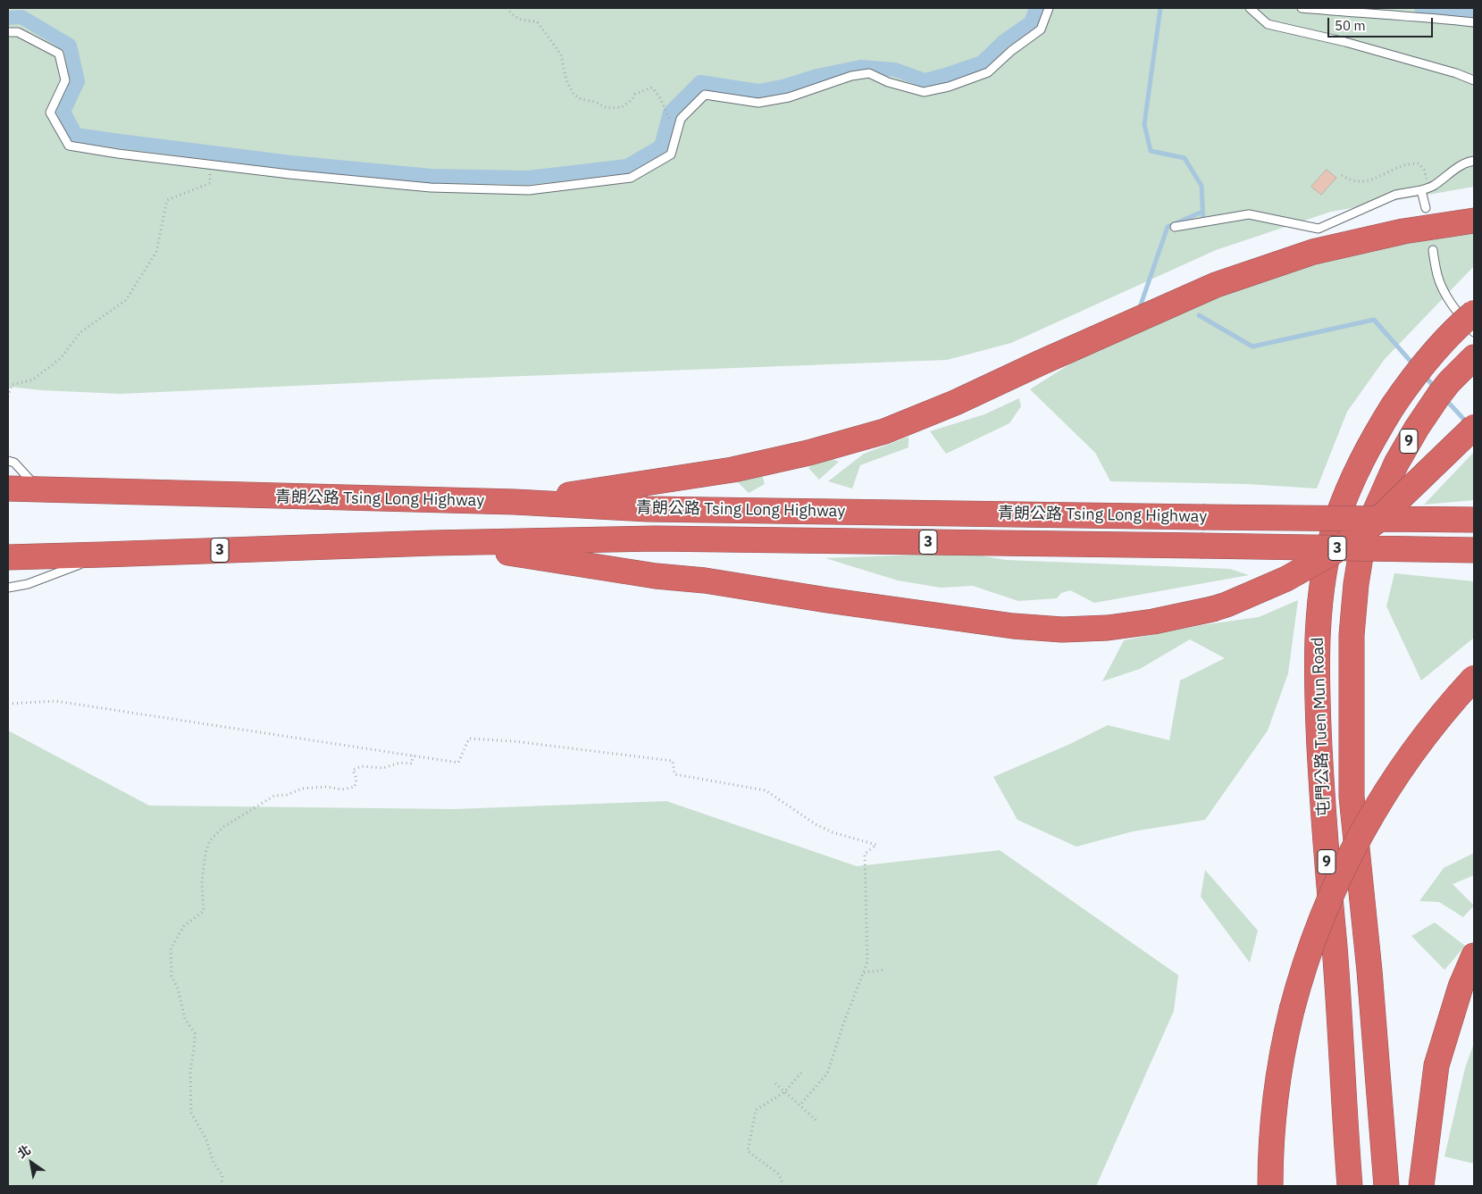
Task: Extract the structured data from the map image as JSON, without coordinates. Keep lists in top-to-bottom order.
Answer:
{
  "streets": {
    "highway": [
      "9",
      "青朗公路 Tsing Long Highway",
      "3",
      "屯門公路 Tuen Mun Road"
    ]
  },
  "scale_bar": "50 m",
  "north": "top left"
}
